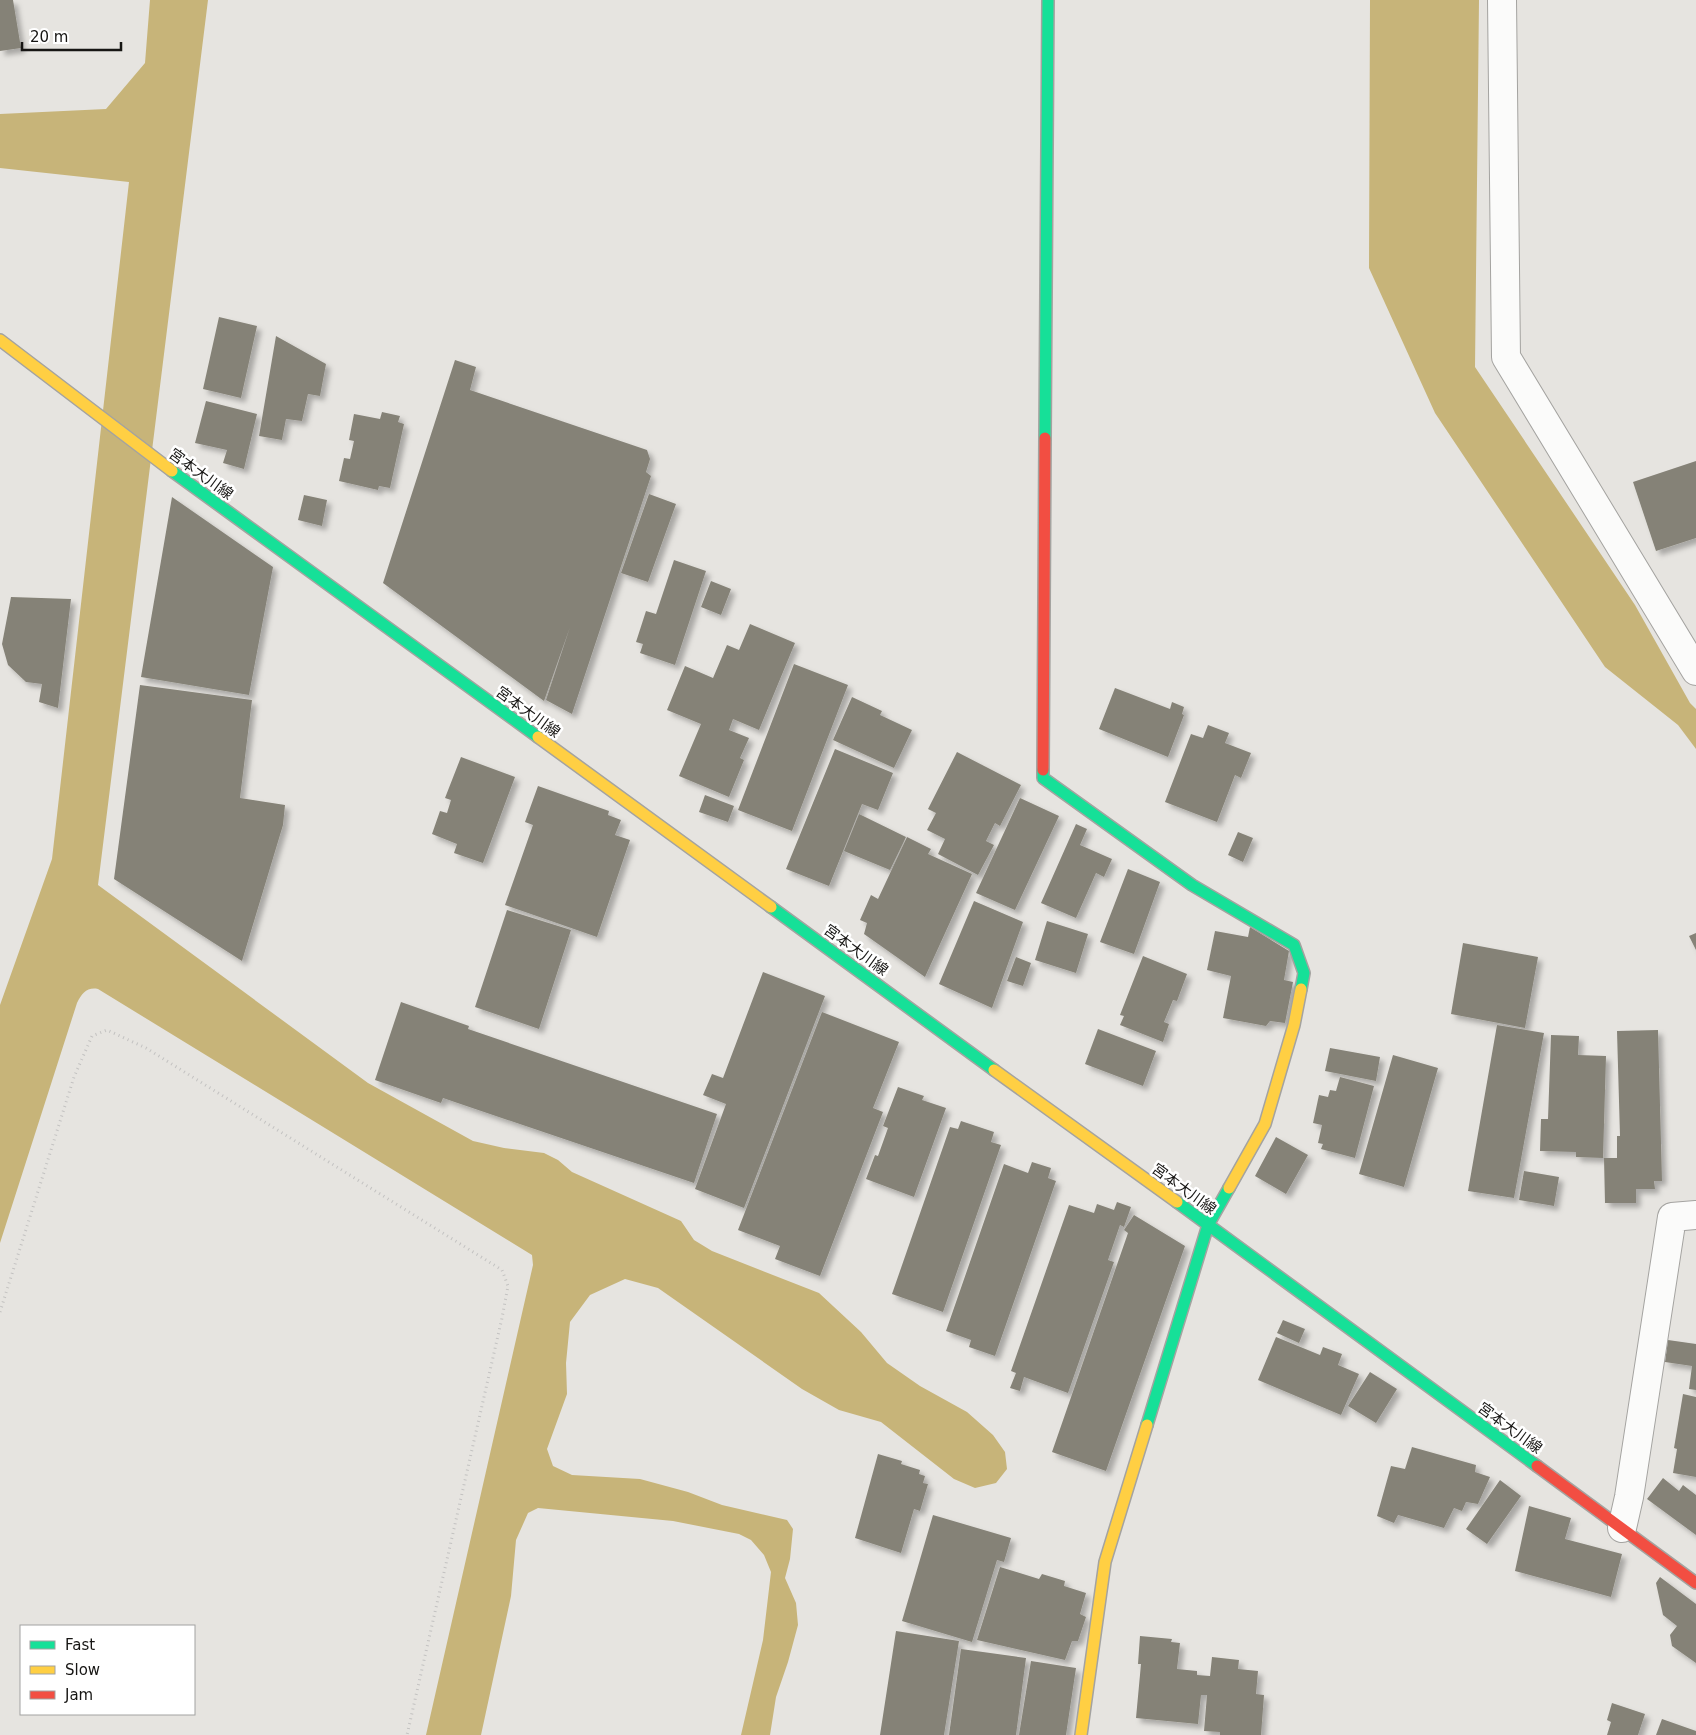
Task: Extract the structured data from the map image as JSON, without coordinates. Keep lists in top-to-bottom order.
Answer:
{
  "streets": {
    "main road": ["宮本大川線"]
  },
  "legend": ["Fast", "Slow", "Jam"],
  "scale_bar": "20 m"
}
